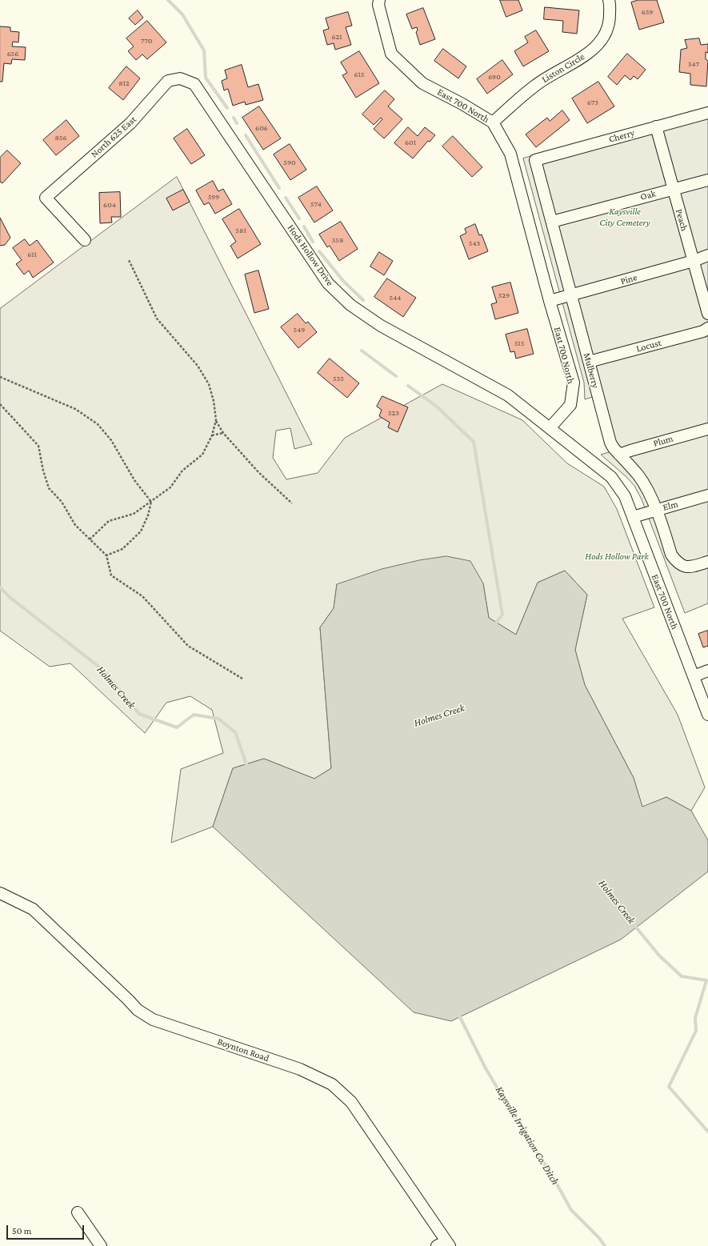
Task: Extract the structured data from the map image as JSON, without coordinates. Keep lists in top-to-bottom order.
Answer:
{
  "streets": {
    "street": [
      "Liston Circle",
      "East 700 North",
      "Cherry",
      "North 625 East",
      "Oak",
      "Peach",
      "Hods Hollow Drive",
      "Pine",
      "Locust",
      "Mulberry",
      "Plum",
      "Elm",
      "Boynton Road"
    ]
  },
  "crossings": [
    ["Liston Circle", "East 700 North"],
    ["East 700 North", "Hods Hollow Drive"],
    ["East 700 North", "Pine"],
    ["East 700 North", "Elm"],
    ["Cherry", "Peach"],
    ["Cherry", "Mulberry"],
    ["North 625 East", "Hods Hollow Drive"],
    ["Oak", "Peach"],
    ["Oak", "Mulberry"],
    ["Peach", "Pine"],
    ["Pine", "Mulberry"],
    ["Locust", "Mulberry"],
    ["Mulberry", "Plum"],
    ["Mulberry", "Elm"]
  ],
  "water": ["Holmes Creek", "Kaysville Irrigation Co. Ditch"],
  "parks": ["Kaysville City Cemetery", "Hods Hollow Park"],
  "house_numbers": [
    "659",
    "621",
    "770",
    "656",
    "547",
    "615",
    "690",
    "812",
    "673",
    "606",
    "856",
    "601",
    "590",
    "599",
    "574",
    "604",
    "581",
    "558",
    "543",
    "611",
    "529",
    "544",
    "549",
    "515",
    "535",
    "523"
  ],
  "scale_bar": "50 m"
}
